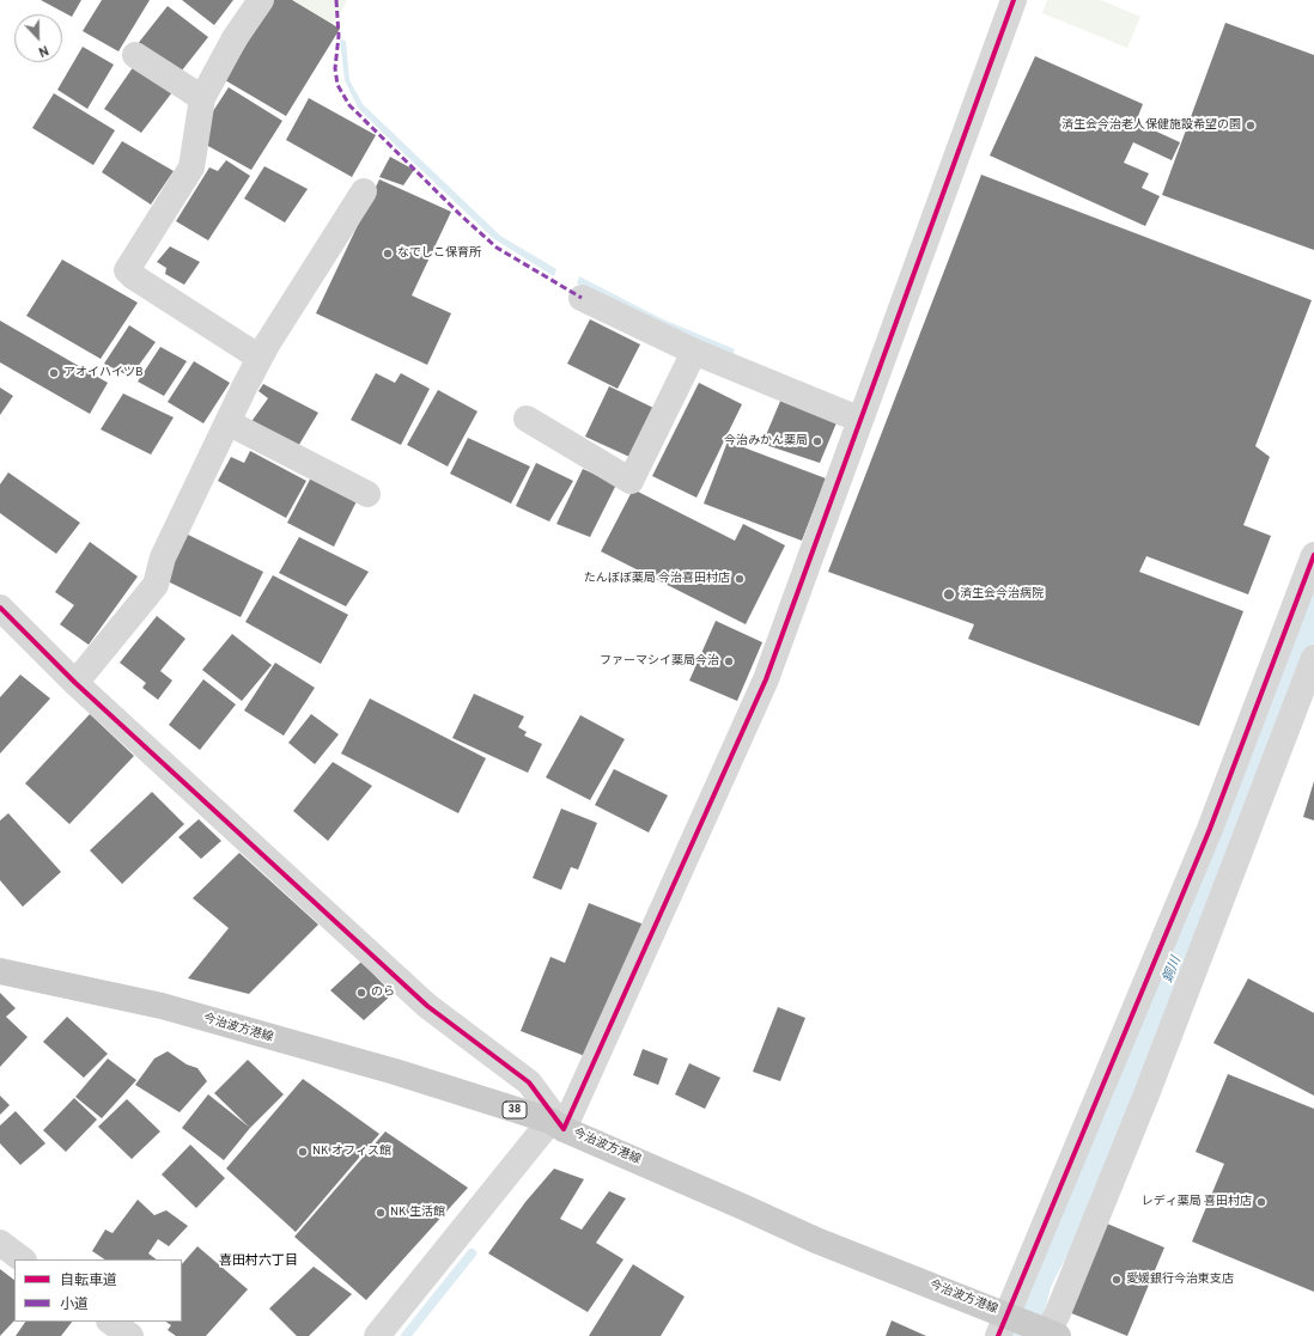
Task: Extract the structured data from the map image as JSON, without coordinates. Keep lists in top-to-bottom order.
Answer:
{
  "streets": {
    "main road": ["今治波方港線", "38"]
  },
  "districts": ["喜田村六丁目"],
  "water": ["銅川"],
  "places": [
    "済生会今治老人保健施設希望の園",
    "なでしこ保育所",
    "アオイハイツB",
    "今治みかん薬局",
    "たんぽぽ薬局 今治喜田村店",
    "済生会今治病院",
    "ファーマシイ薬局今治",
    "のら",
    "NK オフィス館",
    "レディ薬局 喜田村店",
    "NK 生活館",
    "愛媛銀行今治東支店"
  ],
  "legend": ["自転車道", "小道"],
  "north": "bottom"
}
